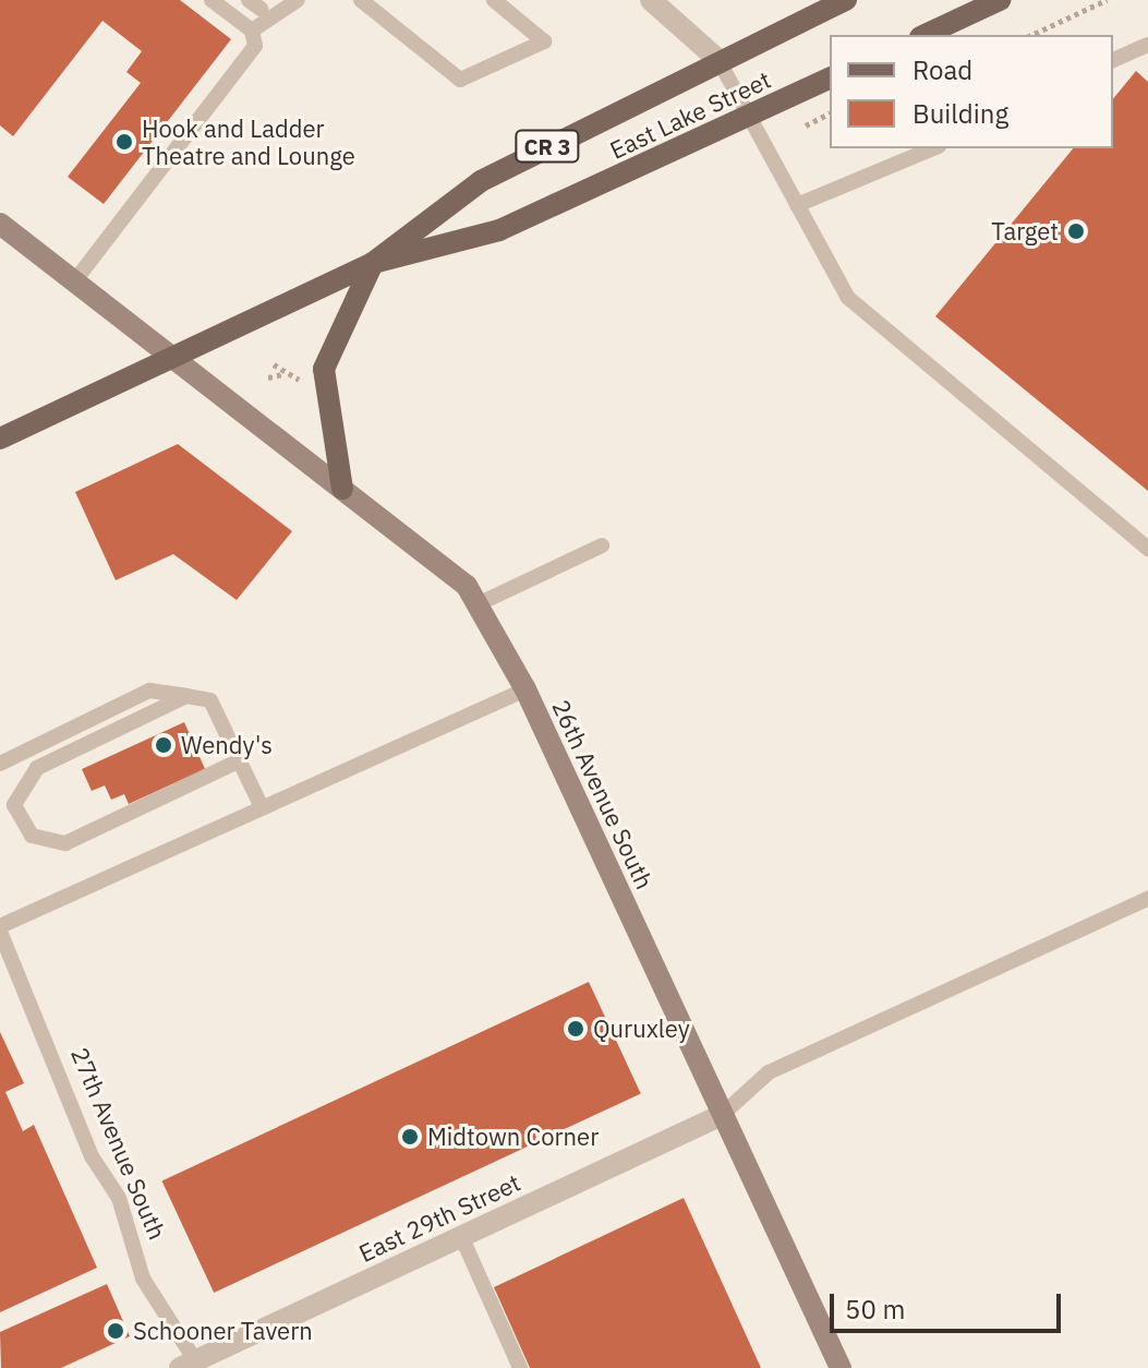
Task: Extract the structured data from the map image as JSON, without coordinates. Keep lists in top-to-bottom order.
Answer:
{
  "streets": {
    "main road": ["East Lake Street", "CR 3", "26th Avenue South"],
    "street": ["East 29th Street"],
    "lane": ["27th Avenue South"]
  },
  "crossings": [
    ["East Lake Street", "26th Avenue South"],
    ["26th Avenue South", "East 29th Street"],
    ["27th Avenue South", "East 29th Street"]
  ],
  "places": [
    "Hook and Ladder Theatre and Lounge",
    "Target",
    "Wendy's",
    "Quruxley",
    "Midtown Corner",
    "Schooner Tavern"
  ],
  "legend": ["Road", "Building"],
  "scale_bar": "50 m"
}
